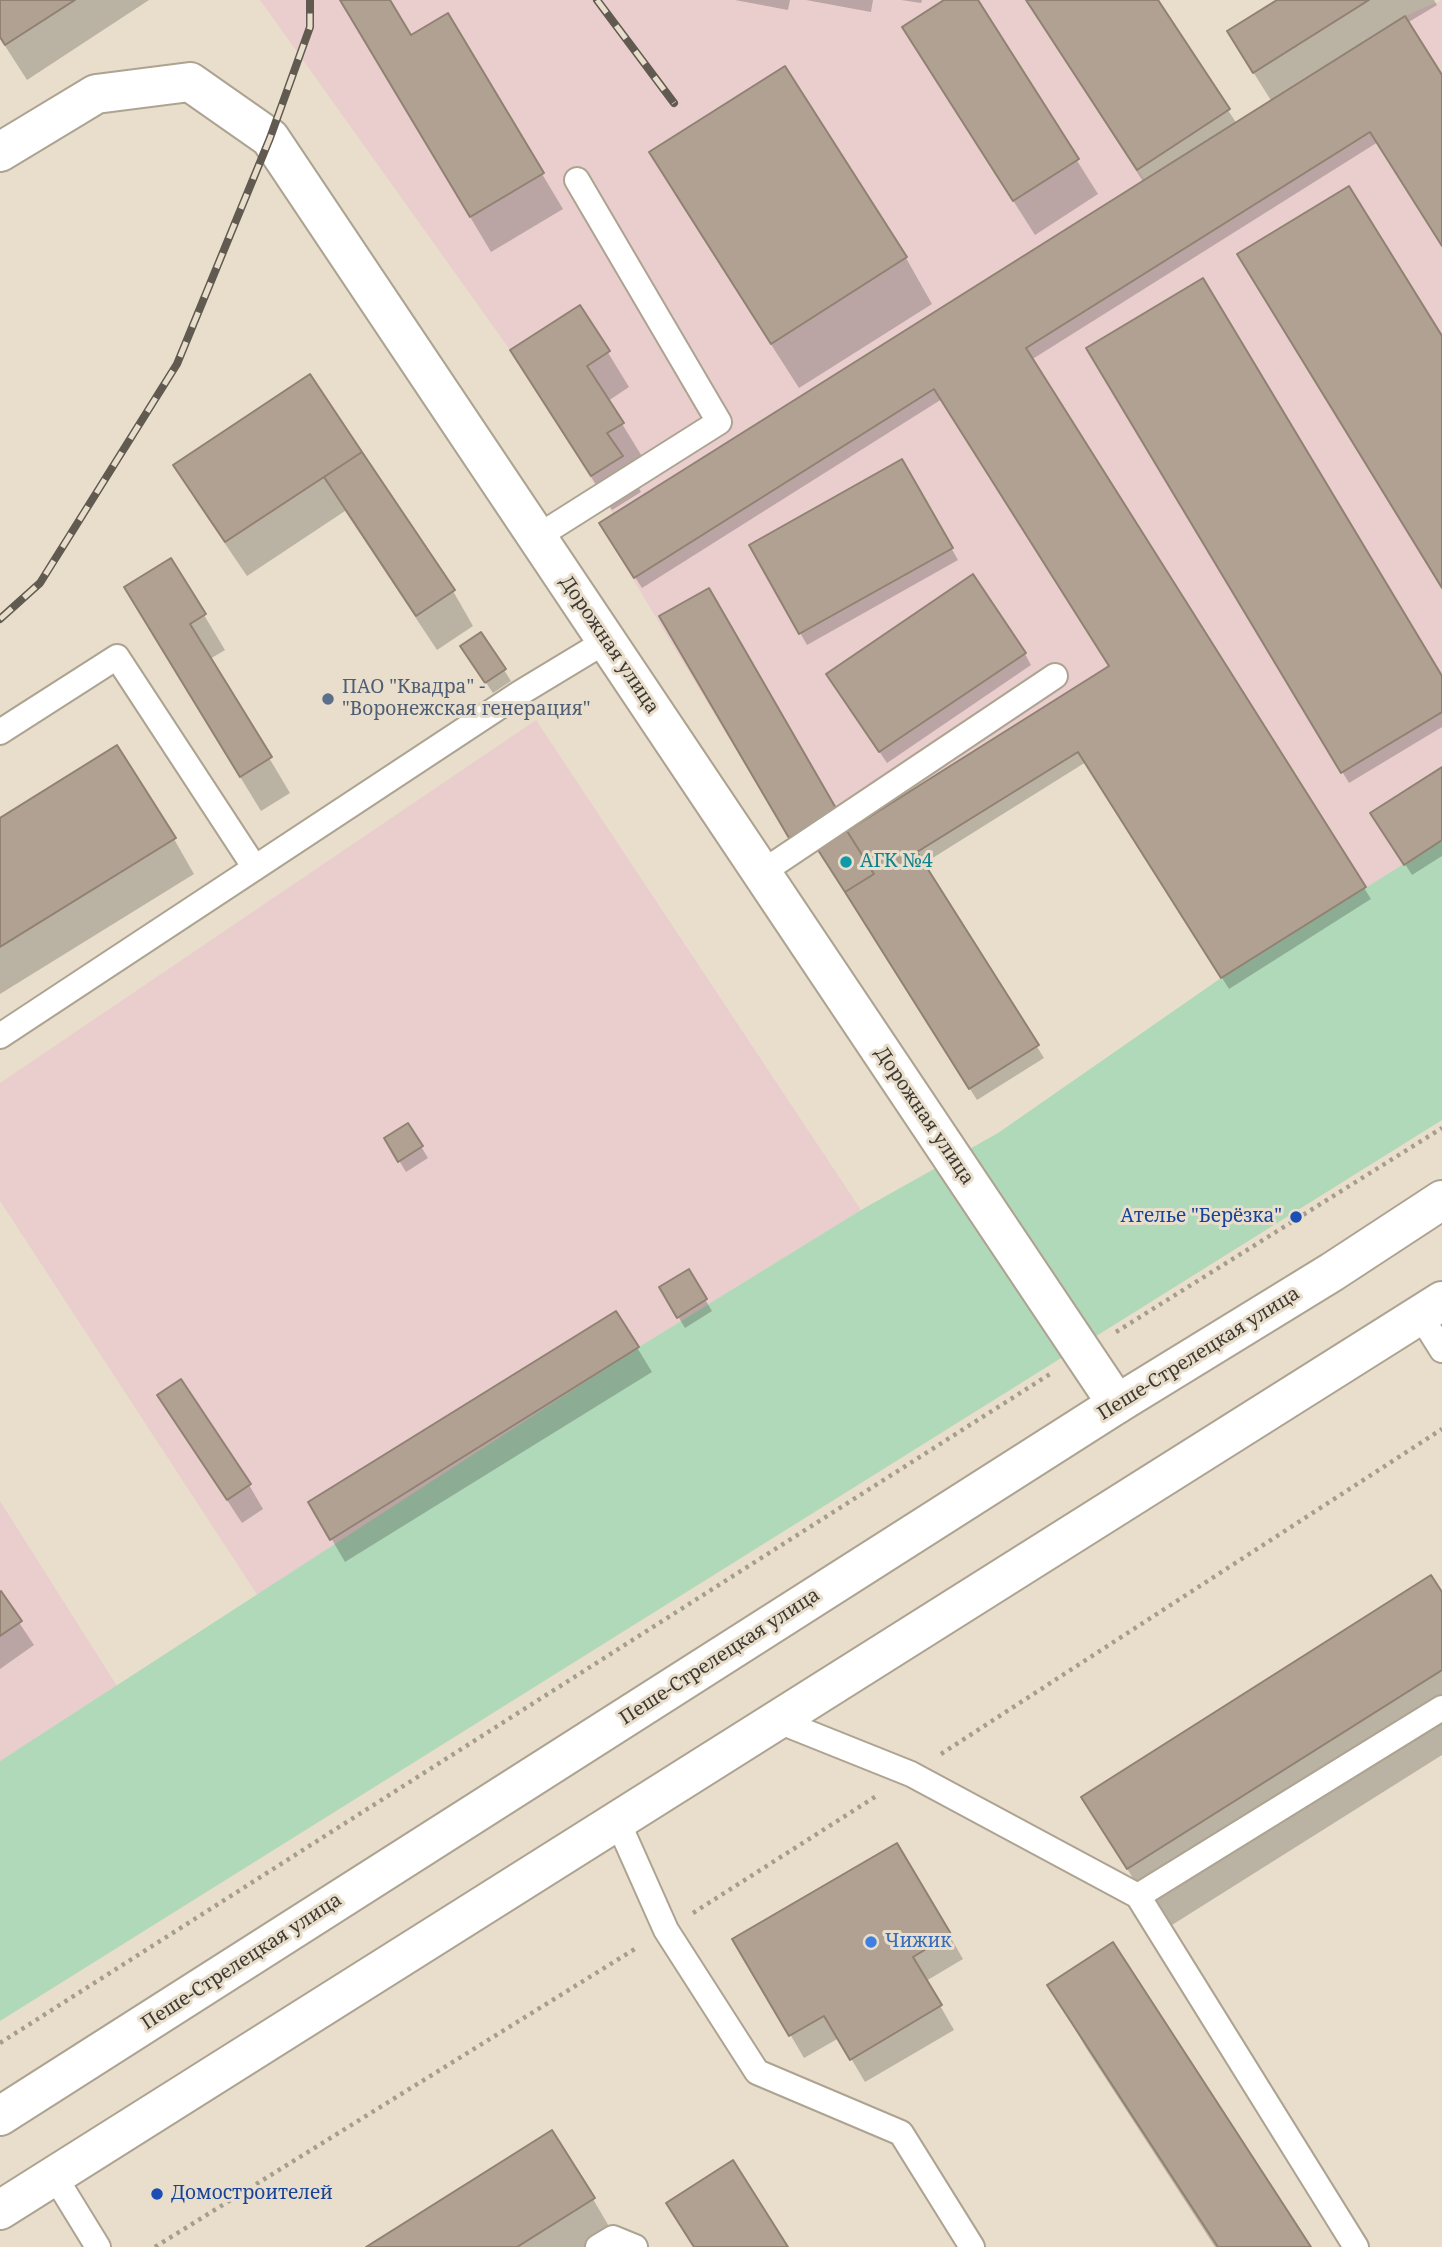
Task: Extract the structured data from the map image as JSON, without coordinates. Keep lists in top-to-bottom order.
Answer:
{
  "streets": {
    "main road": ["Дорожная улица", "Пеше-Стрелецкая улица"]
  },
  "crossings": [
    ["Дорожная улица", "Пеше-Стрелецкая улица"]
  ],
  "places": [
    "ПАО \"Квадра\" - \"Воронежская генерация\"",
    "АГК №4",
    "Ателье \"Берёзка\"",
    "Чижик",
    "Домостроителей"
  ]
}
